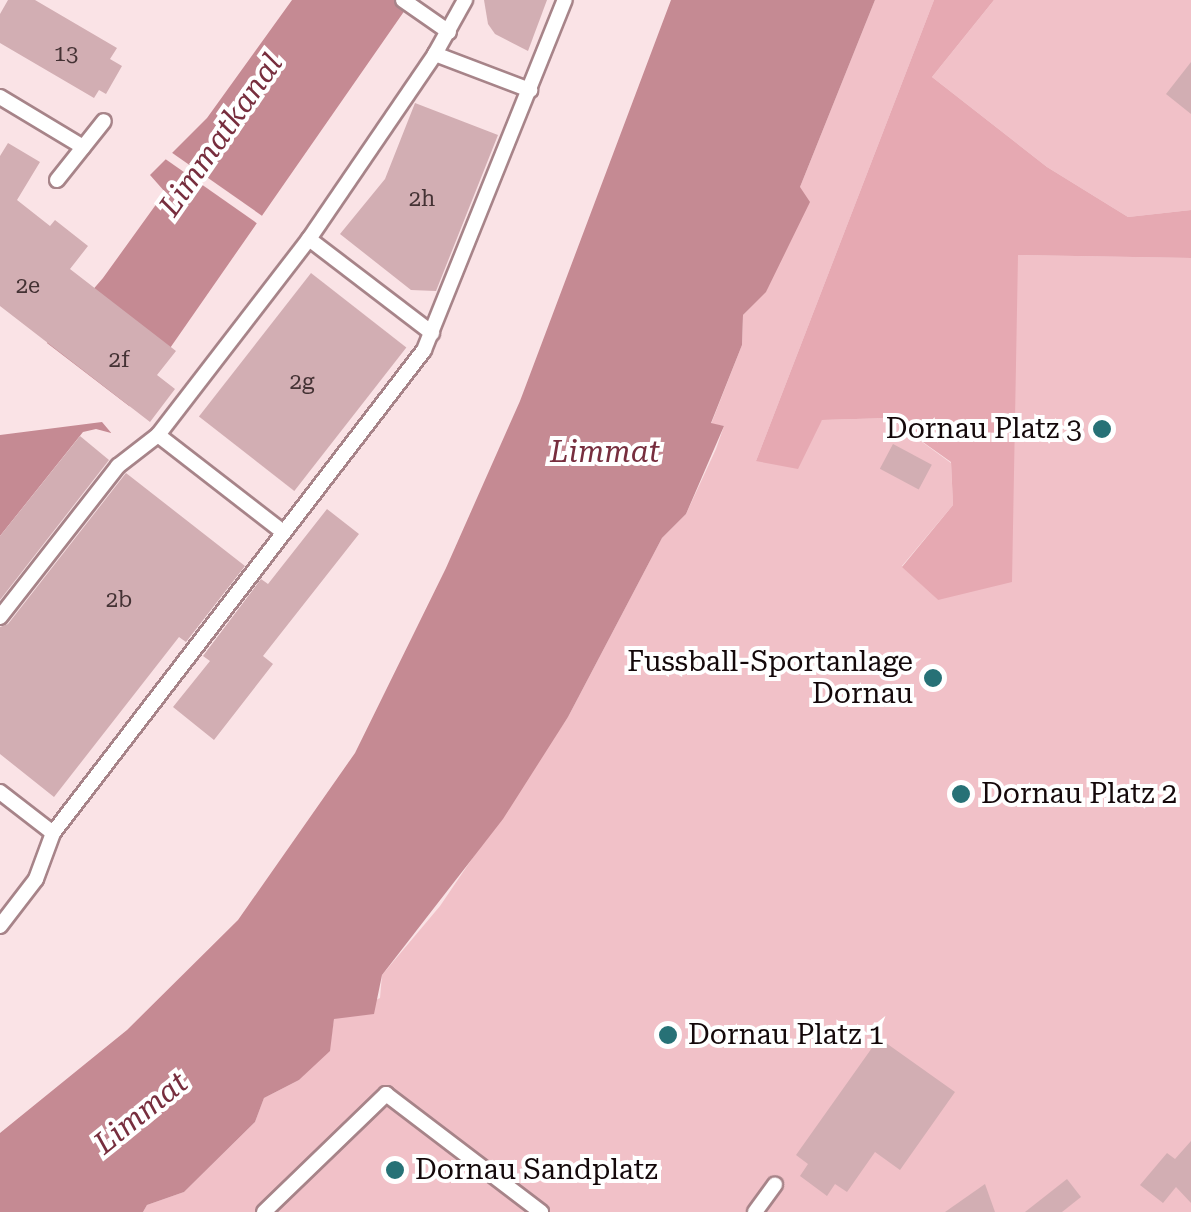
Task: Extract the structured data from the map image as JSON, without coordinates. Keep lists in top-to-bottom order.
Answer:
{
  "water": ["Limmatkanal", "Limmat"],
  "places": [
    "Dornau Platz 3",
    "Fussball-Sportanlage Dornau",
    "Dornau Platz 2",
    "Dornau Platz 1",
    "Dornau Sandplatz"
  ],
  "house_numbers": [
    "13",
    "2h",
    "2e",
    "2f",
    "2g",
    "2b"
  ]
}
